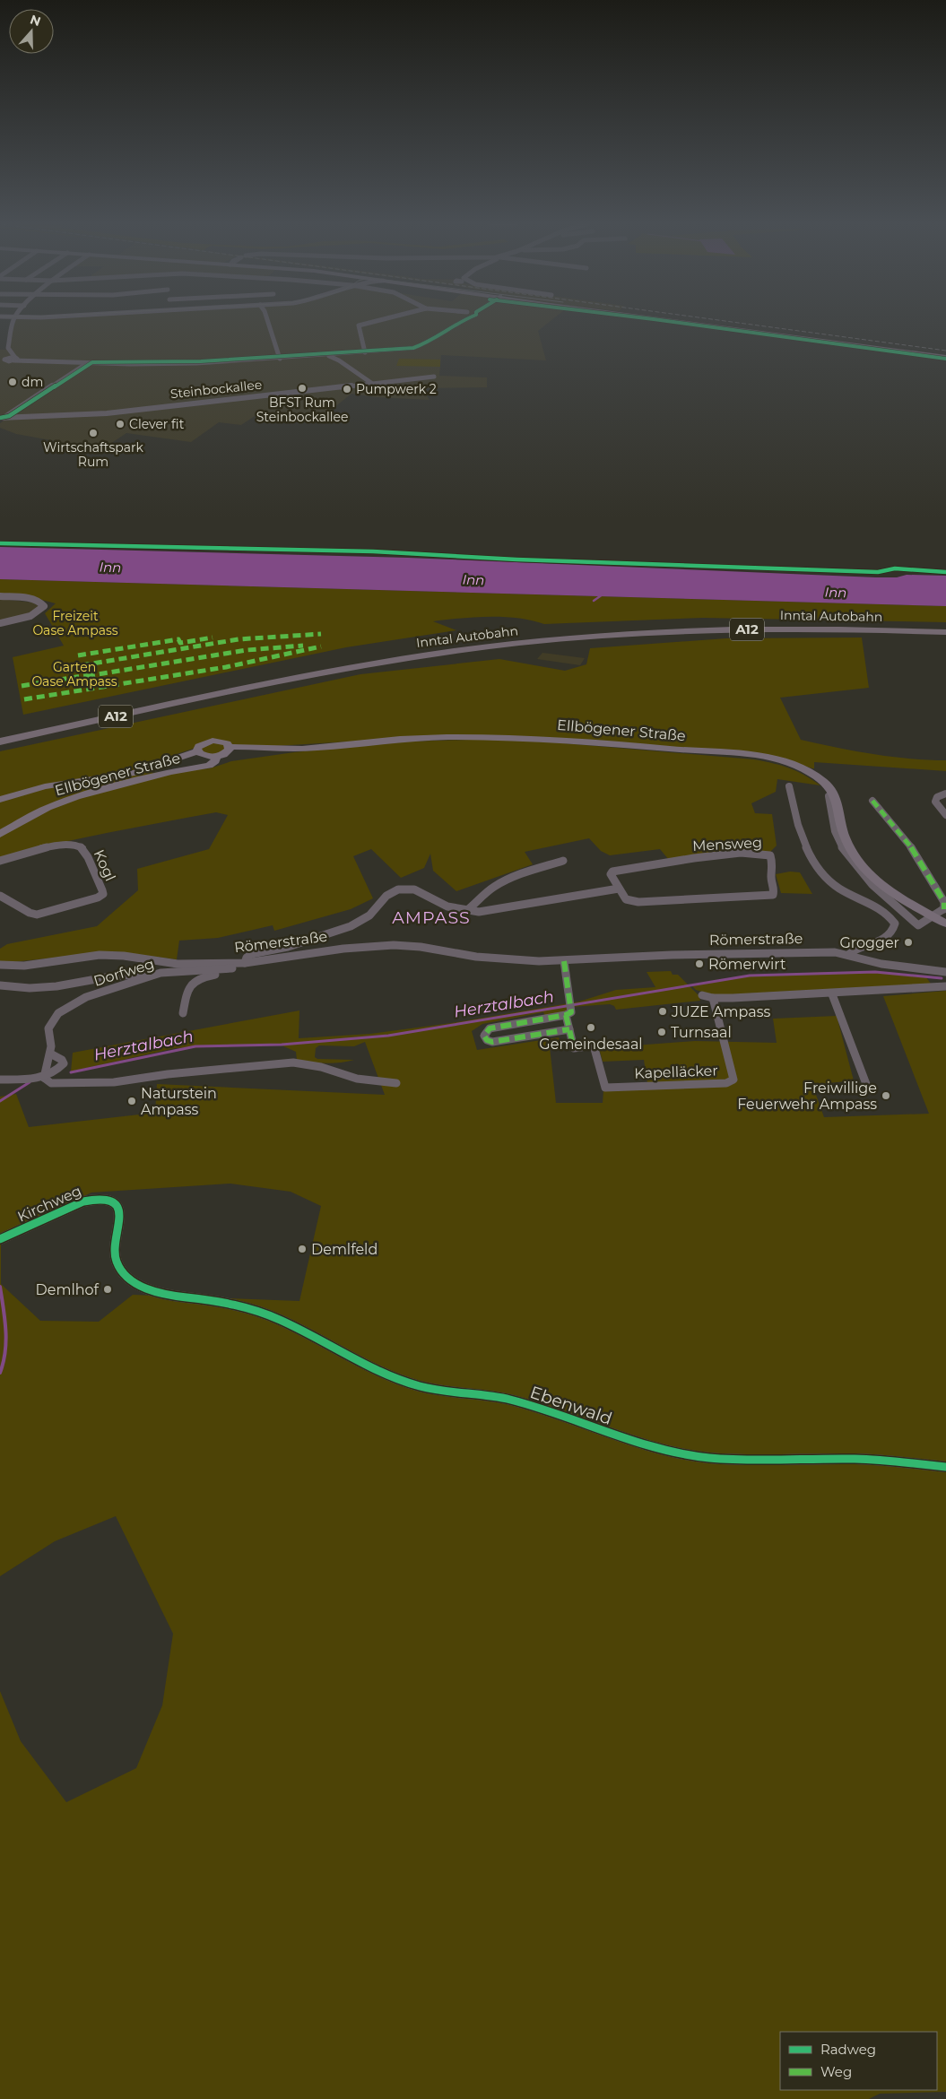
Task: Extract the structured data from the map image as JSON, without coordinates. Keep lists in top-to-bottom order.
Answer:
{
  "streets": {
    "highway": ["Inntal Autobahn", "A12"],
    "main road": ["Ellbögener Straße"],
    "street": [
      "Steinbockallee",
      "Mensweg",
      "Kogl",
      "Römerstraße",
      "Dorfweg",
      "Kapelläcker",
      "Kirchweg",
      "Ebenwald"
    ]
  },
  "crossings": [
    ["Römerstraße", "Dorfweg"],
    ["Kirchweg", "Ebenwald"]
  ],
  "districts": ["AMPASS"],
  "water": ["Inn", "Herztalbach"],
  "parks": ["Freizeit Oase Ampass", "Garten Oase Ampass"],
  "places": [
    "dm",
    "BFST Rum Steinbockallee",
    "Pumpwerk 2",
    "Clever fit",
    "Wirtschaftspark Rum",
    "Grogger",
    "Römerwirt",
    "JUZE Ampass",
    "Gemeindesaal",
    "Turnsaal",
    "Freiwillige Feuerwehr Ampass",
    "Naturstein Ampass",
    "Demlfeld",
    "Demlhof"
  ],
  "legend": ["Radweg", "Weg"],
  "north": "top"
}
